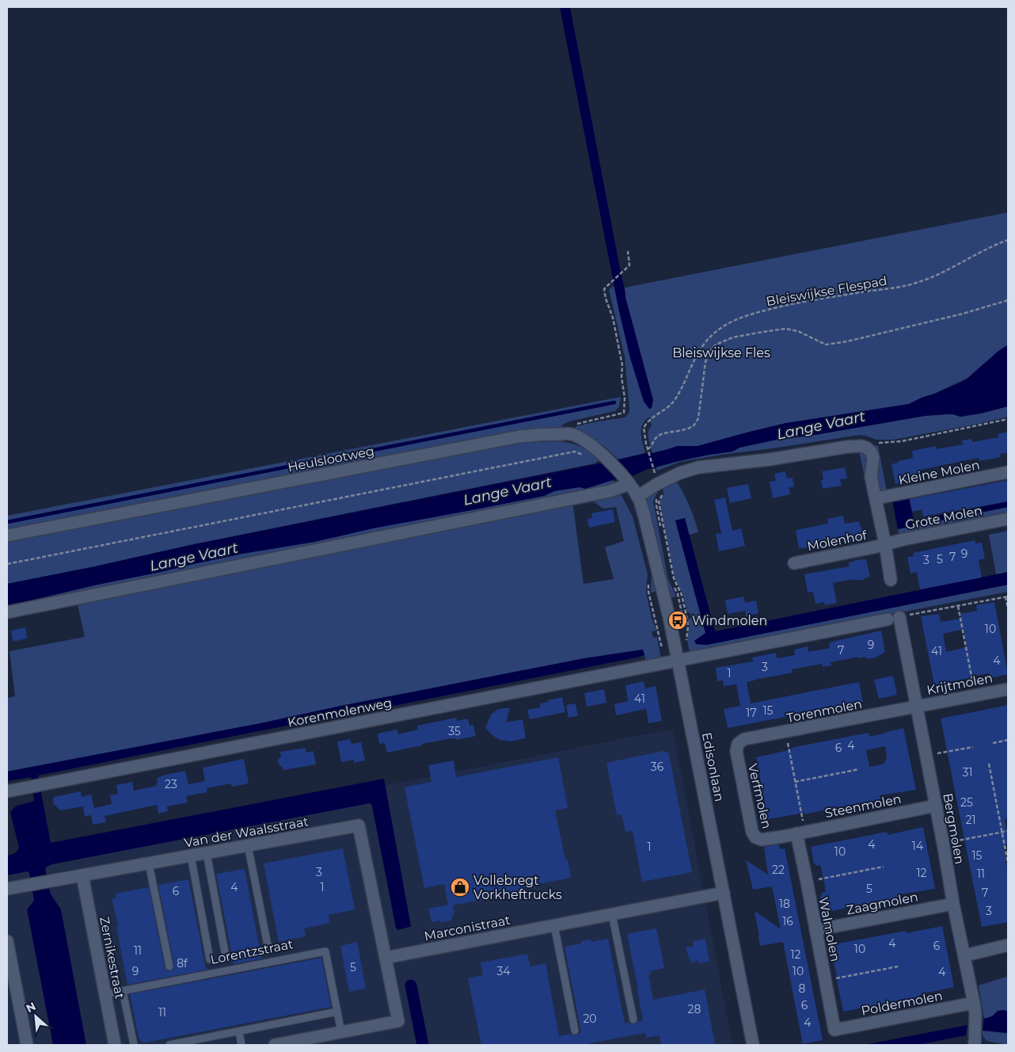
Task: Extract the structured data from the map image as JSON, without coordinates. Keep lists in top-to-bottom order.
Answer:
{
  "streets": {
    "street": [
      "Heulslootweg",
      "Kleine Molen",
      "Grote Molen",
      "Molenhof",
      "Krijtmolen",
      "Torenmolen",
      "Korenmolenweg",
      "Edisonlaan",
      "Verfmolen",
      "Steenmolen",
      "Bergmolen",
      "Van der Waalsstraat",
      "Zaagmolen",
      "Marconistraat",
      "Walmolen",
      "Zernikestraat",
      "Poldermolen"
    ],
    "lane": ["Lorentzstraat"],
    "path": ["Bleiswijkse Flespad"]
  },
  "crossings": [
    ["Heulslootweg", "Edisonlaan"],
    ["Grote Molen", "Molenhof"],
    ["Krijtmolen", "Torenmolen"],
    ["Krijtmolen", "Bergmolen"],
    ["Torenmolen", "Verfmolen"],
    ["Torenmolen", "Bergmolen"],
    ["Korenmolenweg", "Edisonlaan"],
    ["Edisonlaan", "Marconistraat"],
    ["Verfmolen", "Steenmolen"],
    ["Verfmolen", "Walmolen"],
    ["Steenmolen", "Bergmolen"],
    ["Steenmolen", "Walmolen"],
    ["Bergmolen", "Zaagmolen"],
    ["Bergmolen", "Poldermolen"],
    ["Van der Waalsstraat", "Marconistraat"],
    ["Van der Waalsstraat", "Zernikestraat"],
    ["Zaagmolen", "Walmolen"],
    ["Walmolen", "Poldermolen"],
    ["Lorentzstraat", "Zernikestraat"]
  ],
  "water": ["Lange Vaart"],
  "parks": ["Bleiswijkse Fles"],
  "places": {
    "bus stop": ["Windmolen"],
    "shop": ["Vollebregt Vorkheftrucks"]
  },
  "house_numbers": [
    "9",
    "7",
    "5",
    "3",
    "10",
    "9",
    "7",
    "41",
    "4",
    "3",
    "1",
    "41",
    "15",
    "17",
    "35",
    "4",
    "6",
    "36",
    "31",
    "23",
    "25",
    "21",
    "4",
    "14",
    "1",
    "10",
    "15",
    "22",
    "3",
    "12",
    "11",
    "4",
    "1",
    "5",
    "6",
    "7",
    "18",
    "3",
    "16",
    "4",
    "6",
    "10",
    "11",
    "12",
    "8f",
    "5",
    "9",
    "34",
    "10",
    "4",
    "8",
    "6",
    "28",
    "11",
    "20",
    "4"
  ],
  "north": "top left"
}
